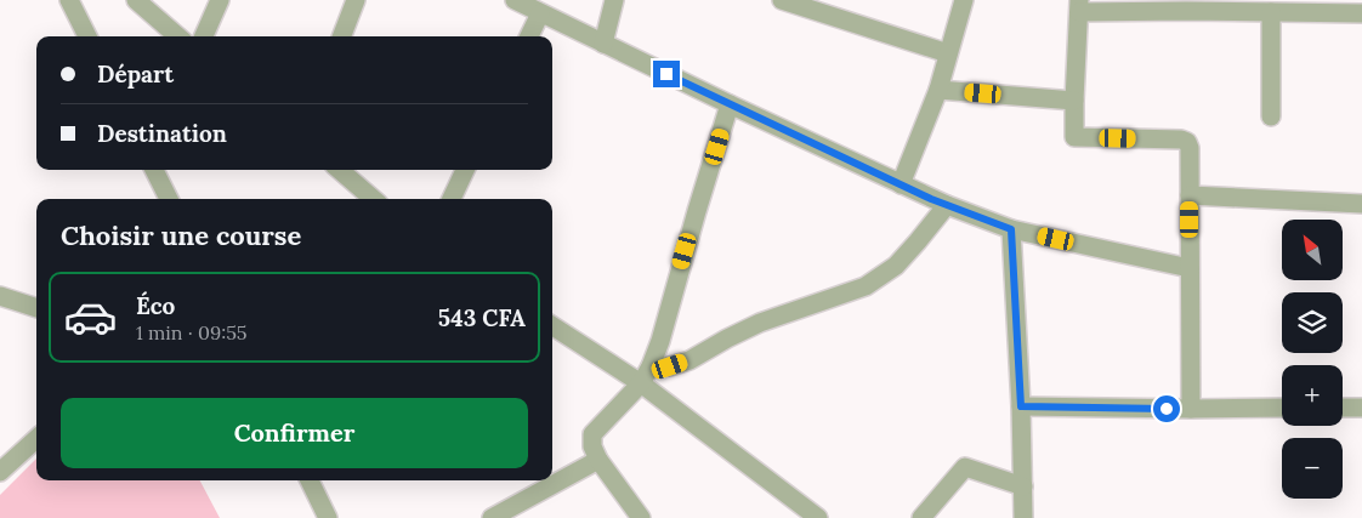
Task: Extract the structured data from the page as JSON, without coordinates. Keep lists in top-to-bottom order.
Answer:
{
  "north": "top left",
  "page": {
    "banner": ["Départ", "Destination"],
    "heading": "Choisir une course",
    "map_buttons": ["+", "−"],
    "list": [
      {
        "name": "Éco",
        "note": "1 min · 09:55",
        "value": "543 CFA"
      }
    ],
    "buttons": "Confirmer"
  }
}
